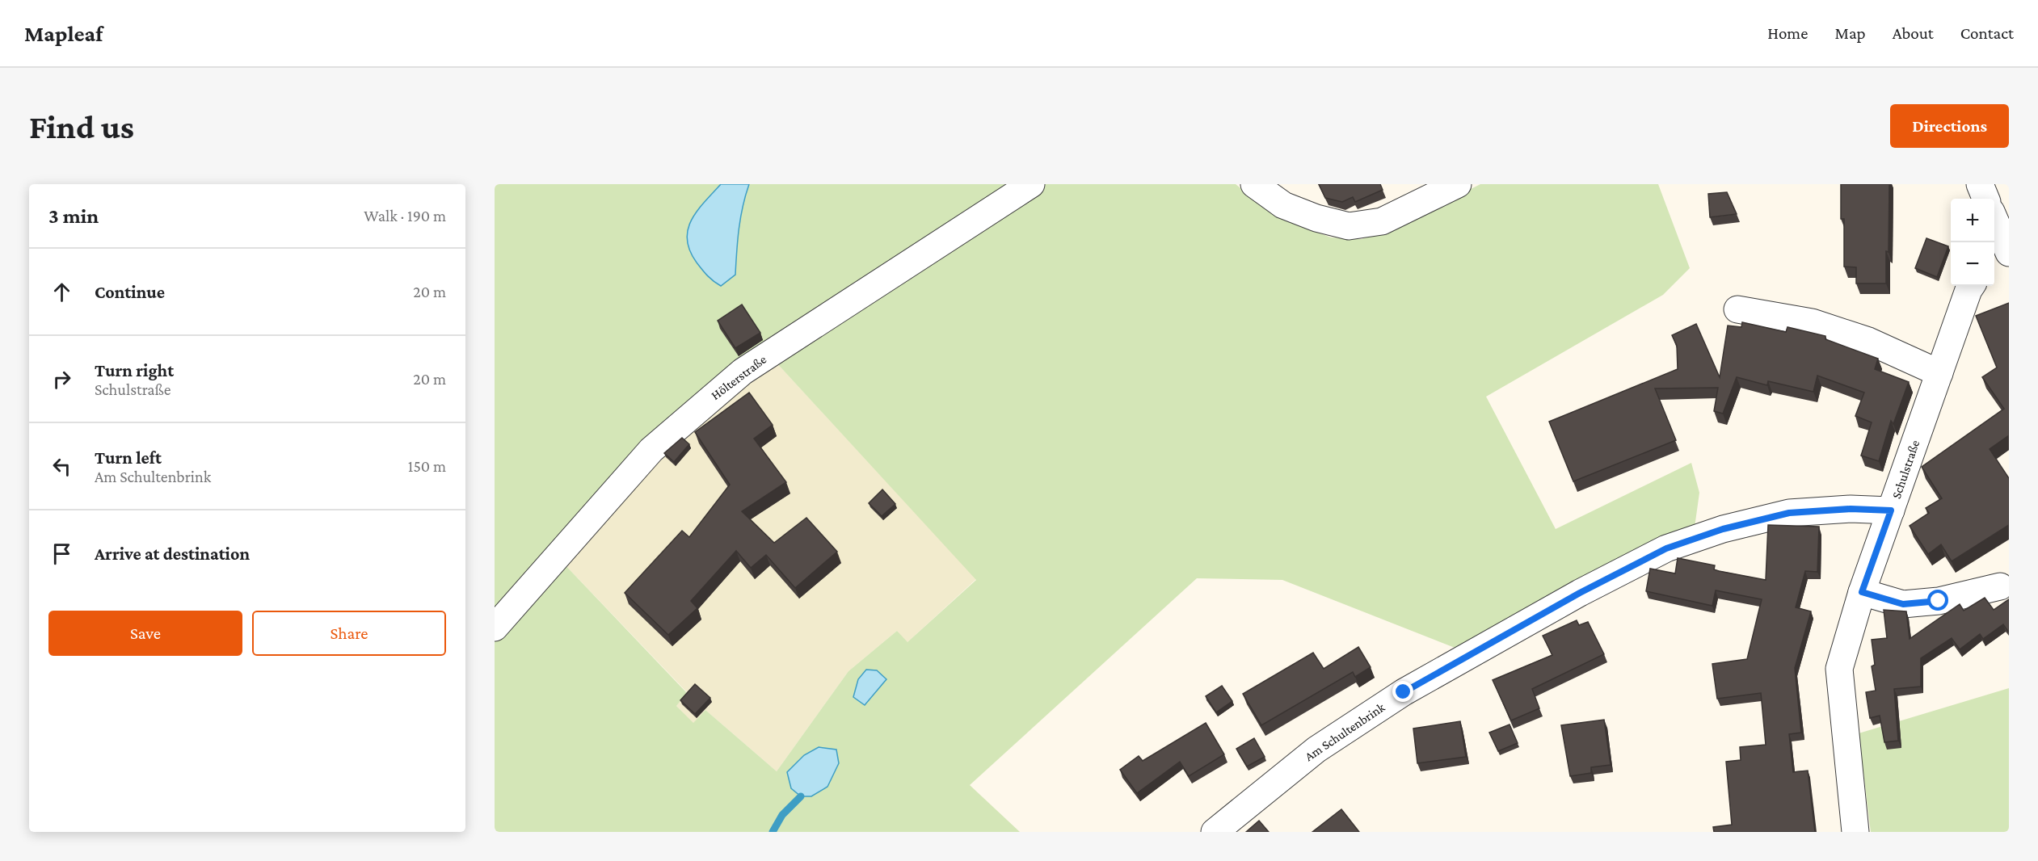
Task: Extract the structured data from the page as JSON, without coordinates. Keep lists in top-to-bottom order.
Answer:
{
  "streets": {
    "street": ["Hölterstraße", "Schulstraße", "Am Schultenbrink"]
  },
  "crossings": [
    ["Schulstraße", "Am Schultenbrink"]
  ],
  "page": {
    "header": "Mapleaf",
    "nav": [
      "Home",
      "Map",
      "About",
      "Contact"
    ],
    "buttons": [
      "Directions",
      ["Save", "Share"]
    ],
    "title": "Find us",
    "heading": ["3 min", "Walk · 190 m"],
    "map_buttons": ["+", "−"],
    "list": [
      ["Continue", "20 m"],
      ["Turn right", "Schulstraße", "20 m"],
      ["Turn left", "Am Schultenbrink", "150 m"],
      "Arrive at destination"
    ]
  }
}
